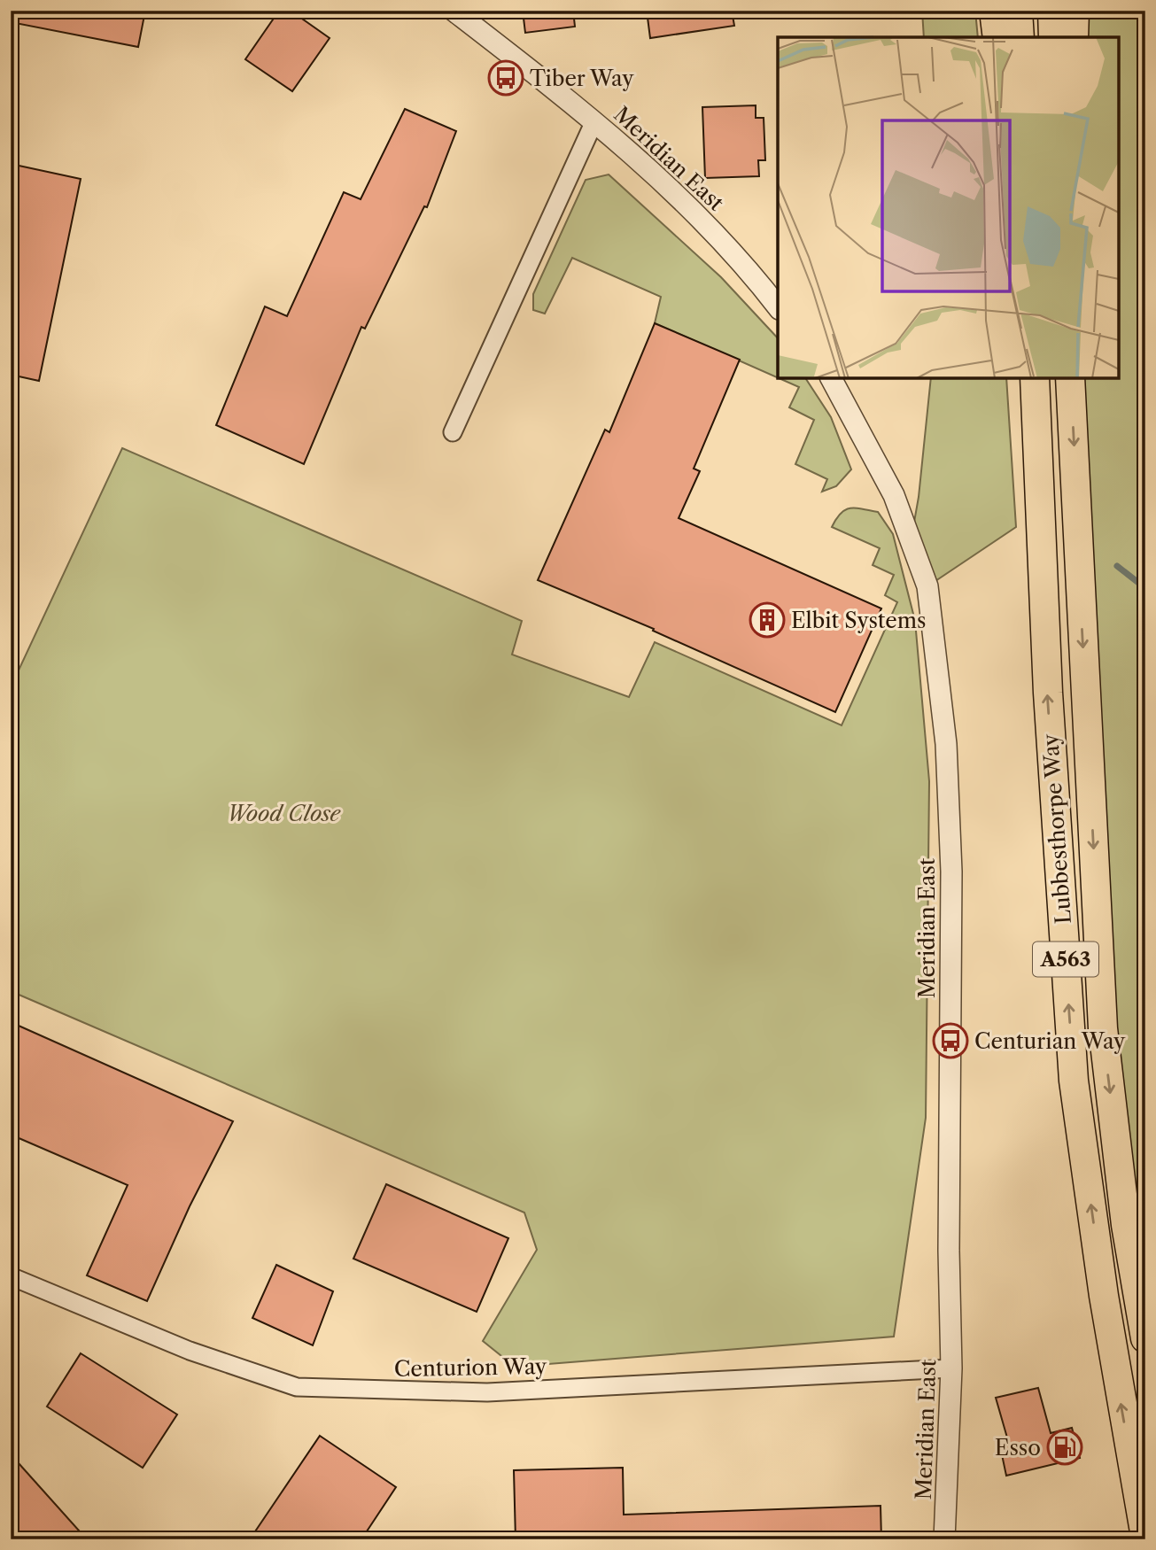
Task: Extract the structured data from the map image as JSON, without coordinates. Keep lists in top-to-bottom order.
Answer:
{
  "streets": {
    "highway": ["Lubbesthorpe Way", "A563"],
    "street": ["Meridian East", "Centurion Way"]
  },
  "crossings": [
    ["Meridian East", "Centurion Way"]
  ],
  "parks": ["Wood Close"],
  "places": {
    "bus stop": ["Tiber Way", "Centurian Way"],
    "building": ["Elbit Systems"],
    "fuel station": ["Esso"]
  }
}
